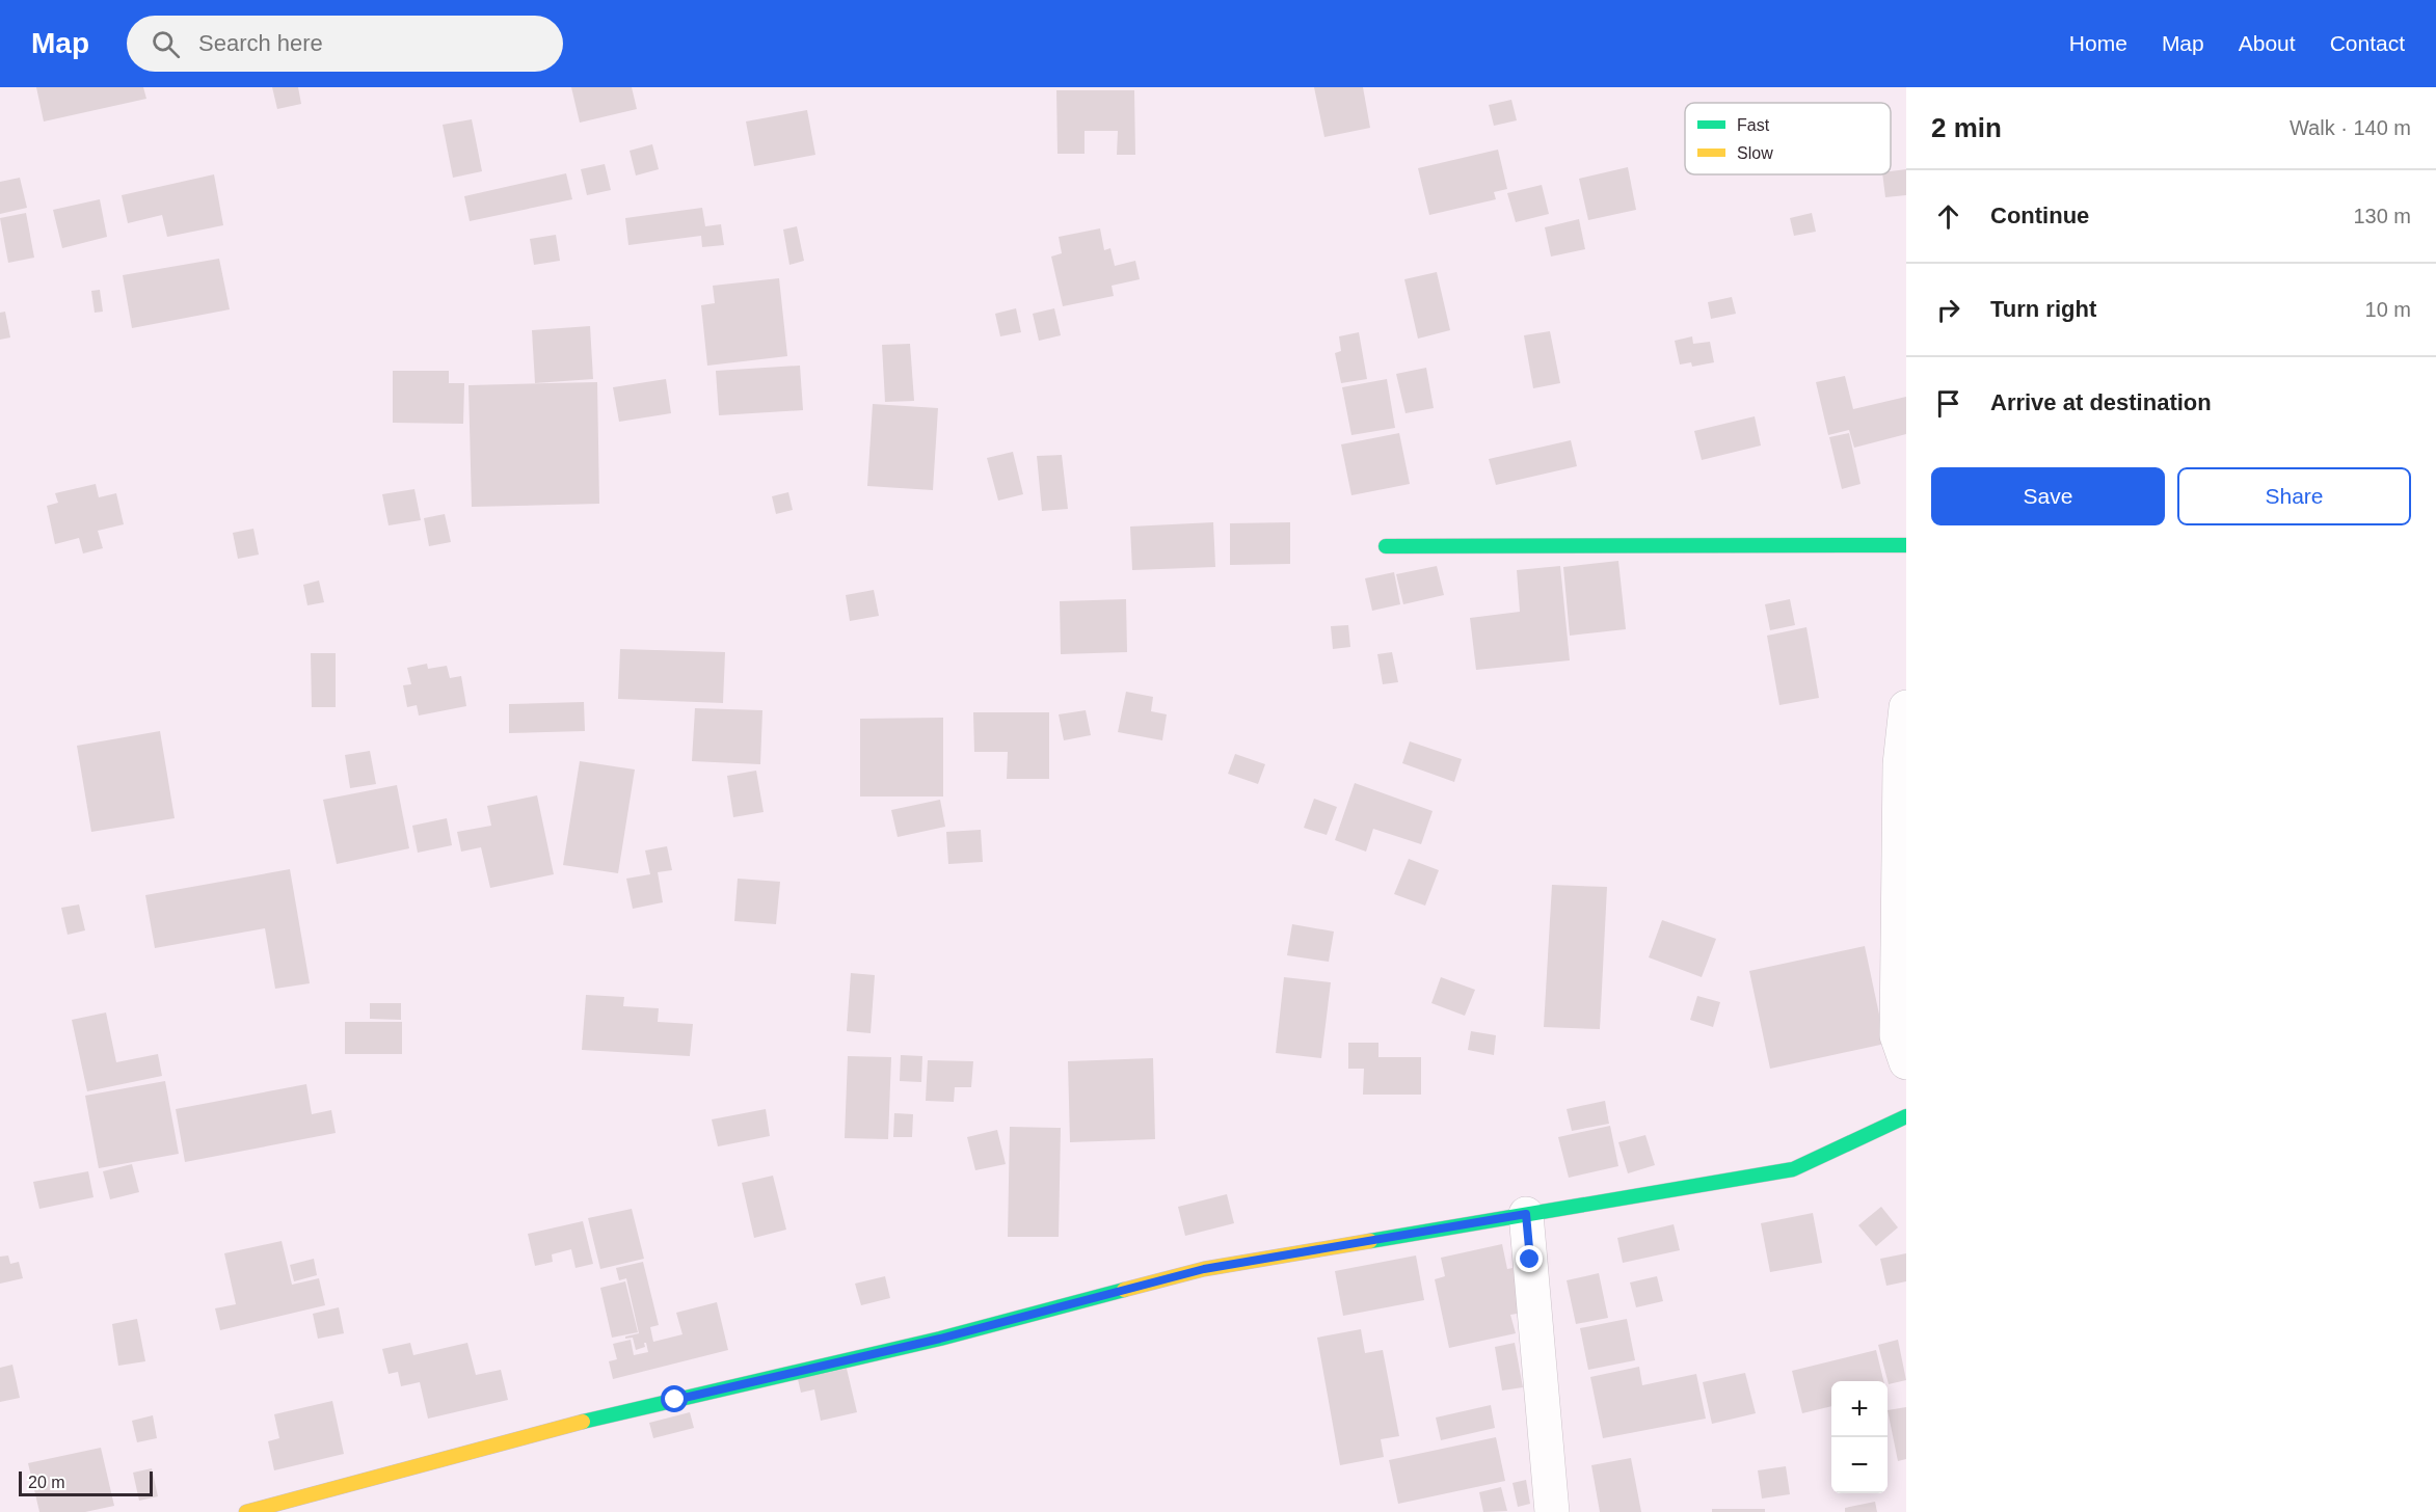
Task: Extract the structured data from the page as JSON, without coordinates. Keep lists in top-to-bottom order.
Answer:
{
  "legend": ["Fast", "Slow"],
  "scale_bar": "20 m",
  "page": {
    "header": "Map",
    "search": "Search here",
    "nav": [
      "Home",
      "Map",
      "About",
      "Contact"
    ],
    "heading": ["2 min", "Walk · 140 m"],
    "list": [
      ["Continue", "130 m"],
      ["Turn right", "10 m"],
      "Arrive at destination"
    ],
    "buttons": ["Save", "Share"],
    "map_buttons": ["+", "−"],
    "scale": "20 m"
  }
}
